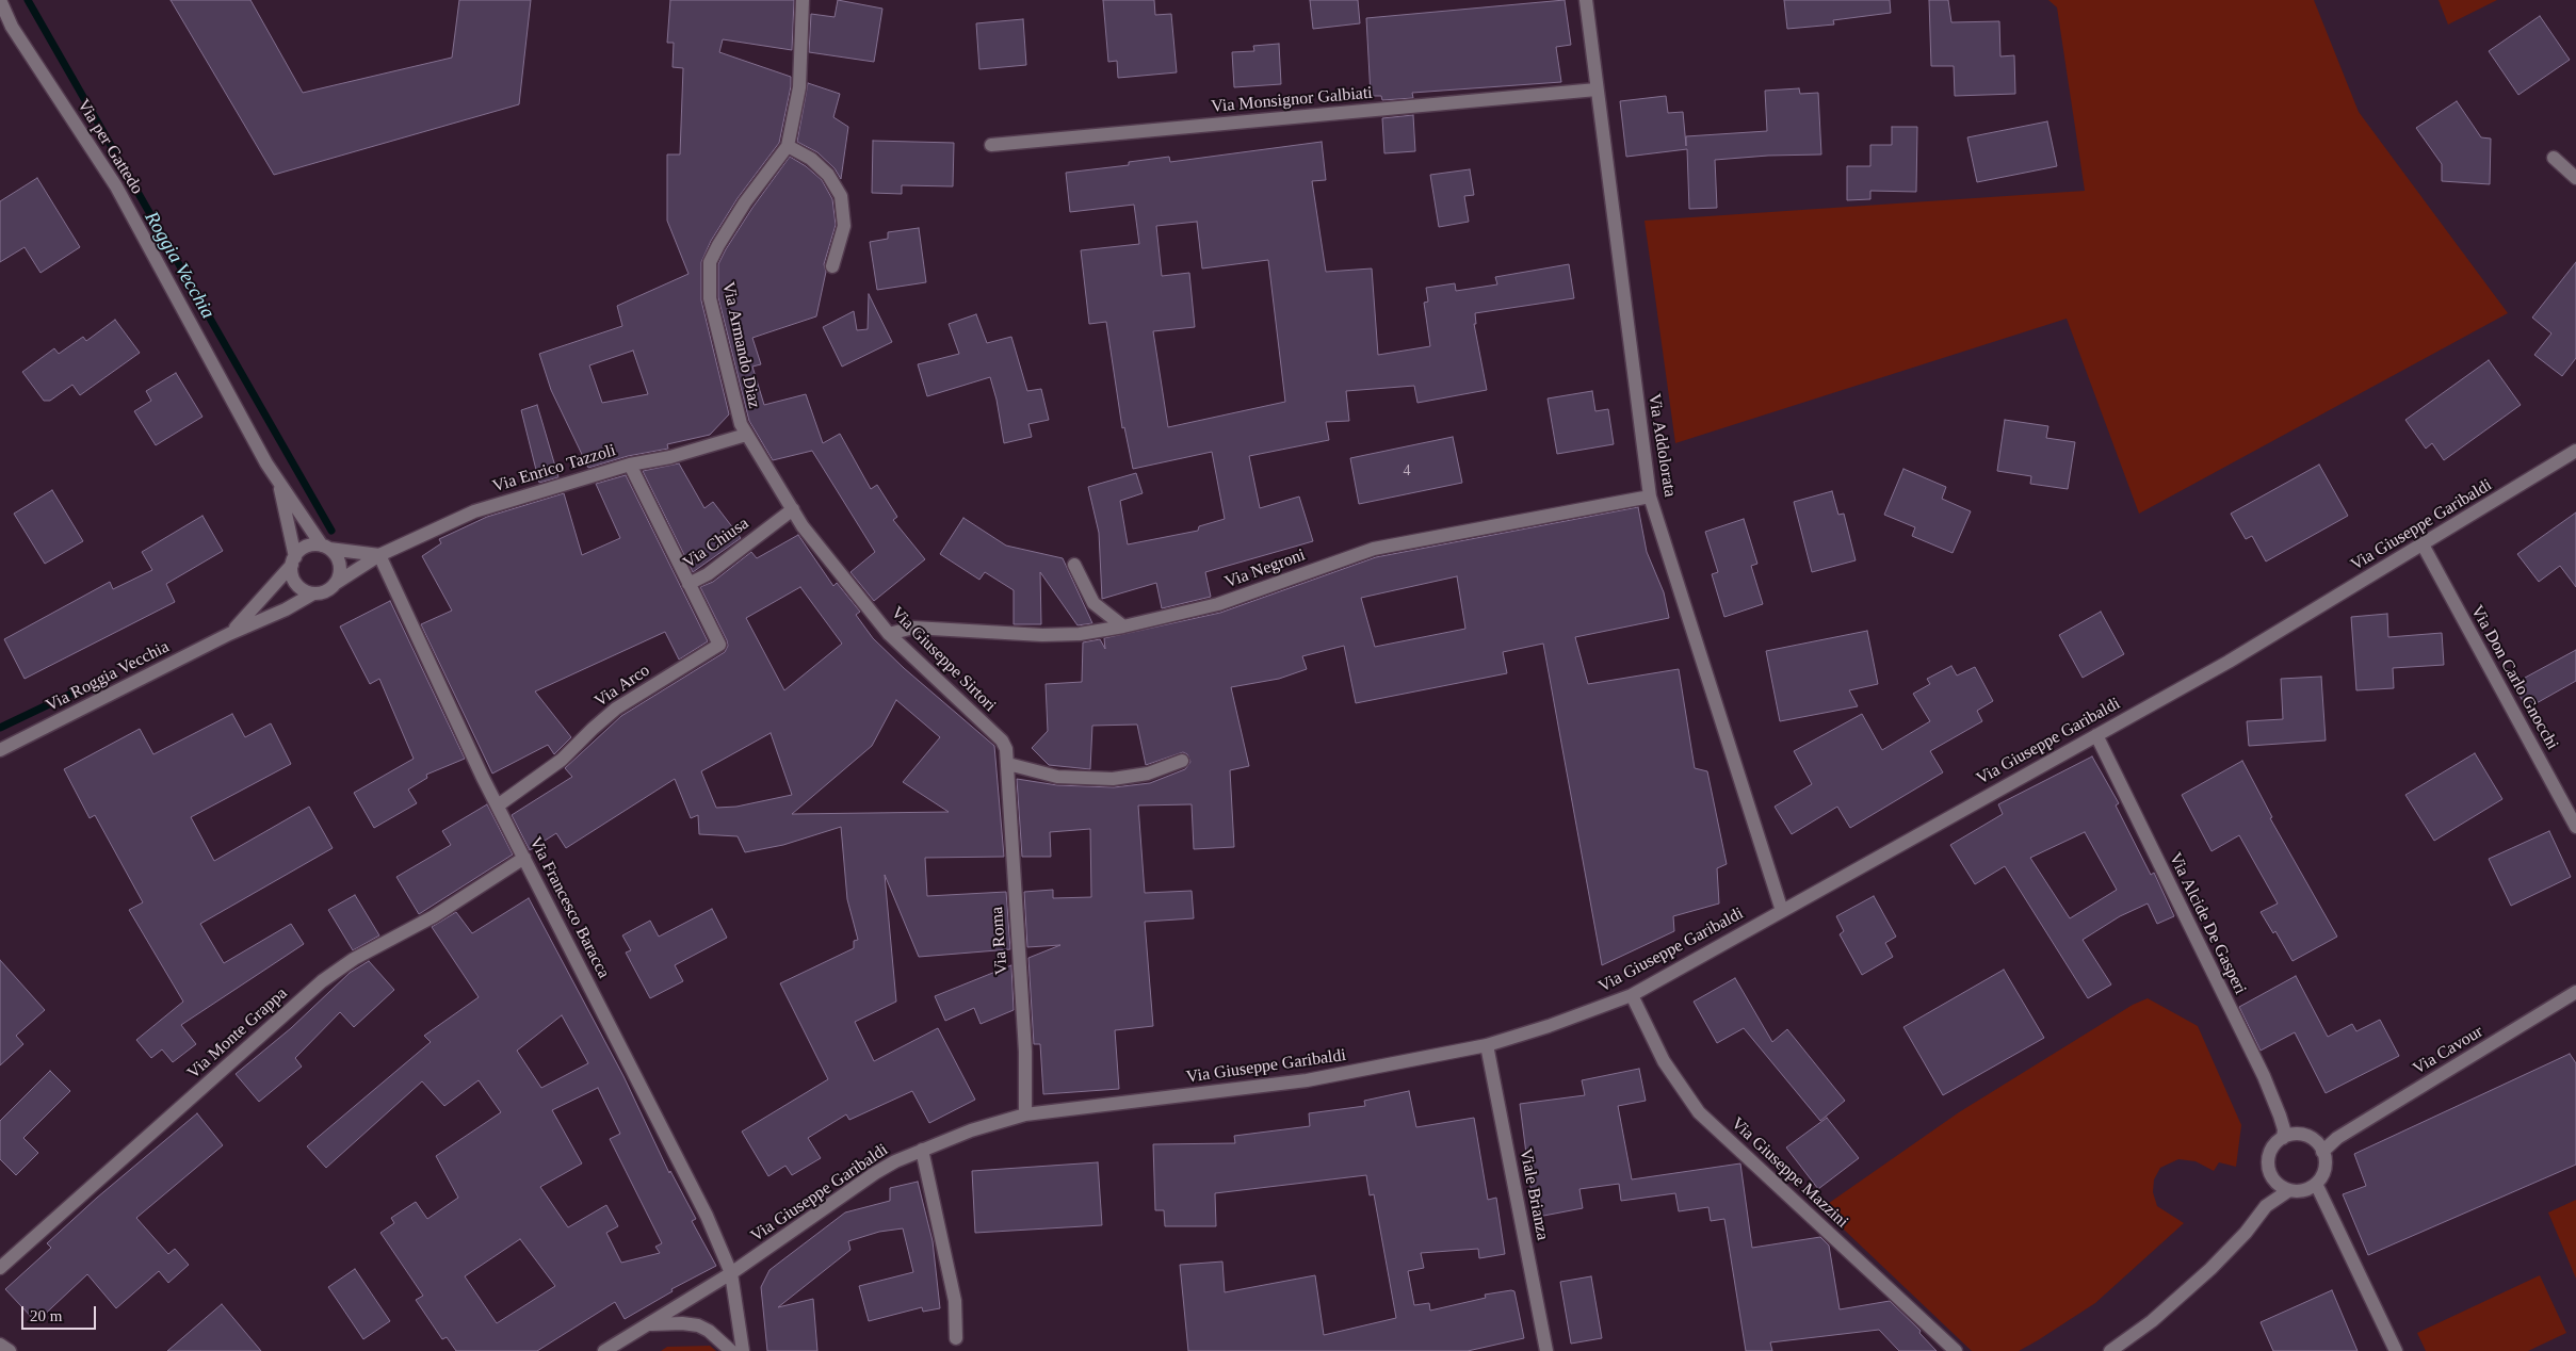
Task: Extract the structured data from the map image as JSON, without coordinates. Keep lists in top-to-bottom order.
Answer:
{
  "streets": {
    "street": [
      "Via Monsignor Galbiati",
      "Via per Gattedo",
      "Via Armando Diaz",
      "Via Addolorata",
      "Via Enrico Tazzoli",
      "Via Giuseppe Garibaldi",
      "Via Chiusa",
      "Via Negroni",
      "Via Giuseppe Sirtori",
      "Via Roggia Vecchia",
      "Via Don Carlo Gnocchi",
      "Via Arco",
      "Via Francesco Baracca",
      "Via Alcide De Gasperi",
      "Via Roma",
      "Via Monte Grappa",
      "Via Cavour",
      "Via Giuseppe Mazzini",
      "Viale Brianza"
    ]
  },
  "crossings": [
    ["Via Monsignor Galbiati", "Via Addolorata"],
    ["Via per Gattedo", "Via Enrico Tazzoli"],
    ["Via per Gattedo", "Via Roggia Vecchia"],
    ["Via Armando Diaz", "Via Enrico Tazzoli"],
    ["Via Armando Diaz", "Via Giuseppe Sirtori"],
    ["Via Addolorata", "Via Giuseppe Garibaldi"],
    ["Via Addolorata", "Via Negroni"],
    ["Via Enrico Tazzoli", "Via Chiusa"],
    ["Via Enrico Tazzoli", "Via Giuseppe Sirtori"],
    ["Via Enrico Tazzoli", "Via Roggia Vecchia"],
    ["Via Enrico Tazzoli", "Via Francesco Baracca"],
    ["Via Giuseppe Garibaldi", "Via Don Carlo Gnocchi"],
    ["Via Giuseppe Garibaldi", "Via Francesco Baracca"],
    ["Via Giuseppe Garibaldi", "Via Alcide De Gasperi"],
    ["Via Giuseppe Garibaldi", "Via Roma"],
    ["Via Giuseppe Garibaldi", "Via Giuseppe Mazzini"],
    ["Via Giuseppe Garibaldi", "Viale Brianza"],
    ["Via Chiusa", "Via Giuseppe Sirtori"],
    ["Via Chiusa", "Via Arco"],
    ["Via Negroni", "Via Giuseppe Sirtori"],
    ["Via Giuseppe Sirtori", "Via Roma"],
    ["Via Arco", "Via Francesco Baracca"],
    ["Via Francesco Baracca", "Via Monte Grappa"],
    ["Via Alcide De Gasperi", "Via Cavour"]
  ],
  "water": ["Roggia Vecchia"],
  "house_numbers": ["4"],
  "scale_bar": "20 m"
}
